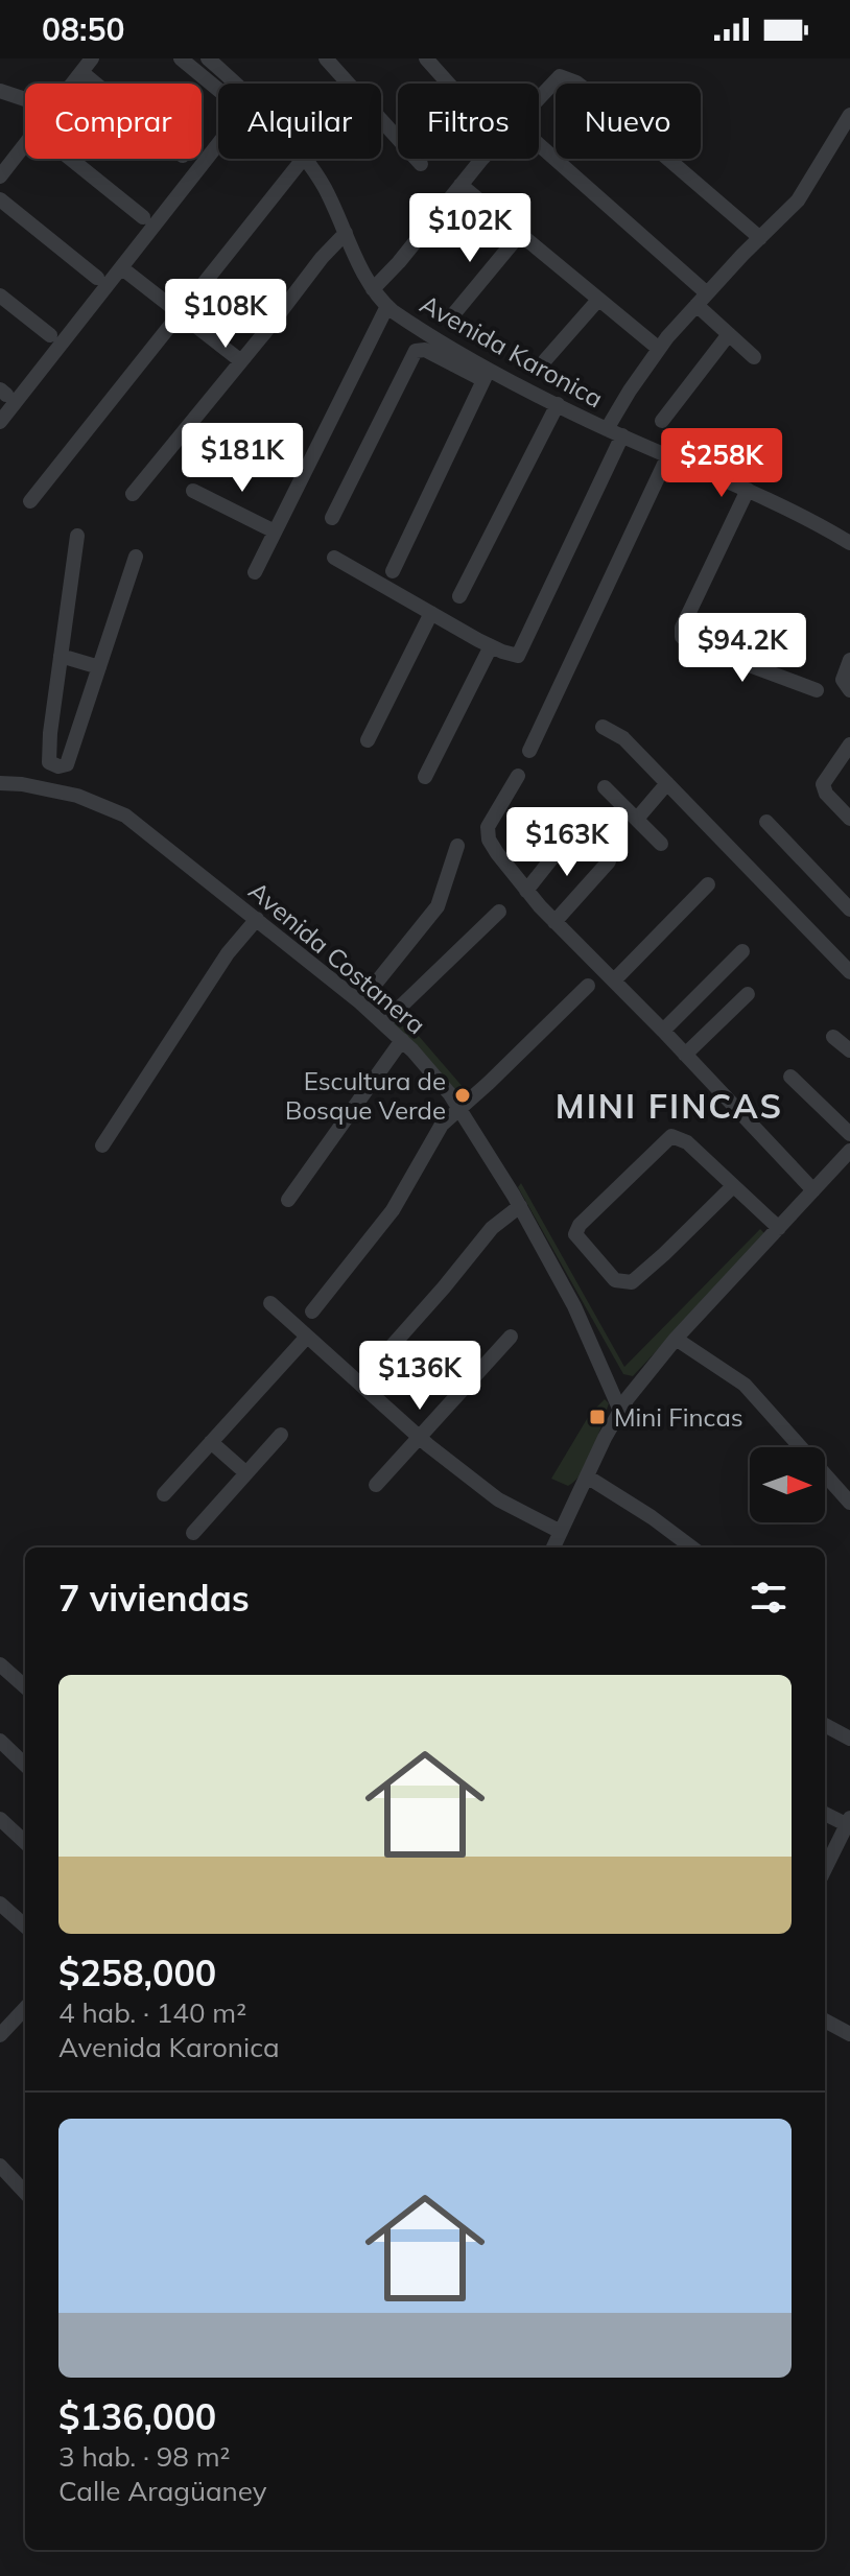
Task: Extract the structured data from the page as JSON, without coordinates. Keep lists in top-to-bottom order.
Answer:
{
  "streets": {
    "street": ["Avenida Karonica", "Avenida Costanera"]
  },
  "districts": ["MINI FINCAS"],
  "places": {
    "other": ["Escultura de Bosque Verde"],
    "transit": ["Mini Fincas"]
  },
  "north": "right",
  "page": {
    "status": "08:50",
    "chip": [
      "Comprar",
      "Alquilar",
      "Filtros",
      "Nuevo"
    ],
    "price": [
      "$102K",
      "$108K",
      "$181K",
      "$258K",
      "$94.2K",
      "$163K",
      "$136K"
    ],
    "heading": "7 viviendas",
    "list": [
      {
        "name": "$258,000",
        "note": "4 hab. · 140 m² · Avenida Karonica"
      },
      {
        "name": "$136,000",
        "note": "3 hab. · 98 m² · Calle Aragüaney"
      }
    ]
  }
}
